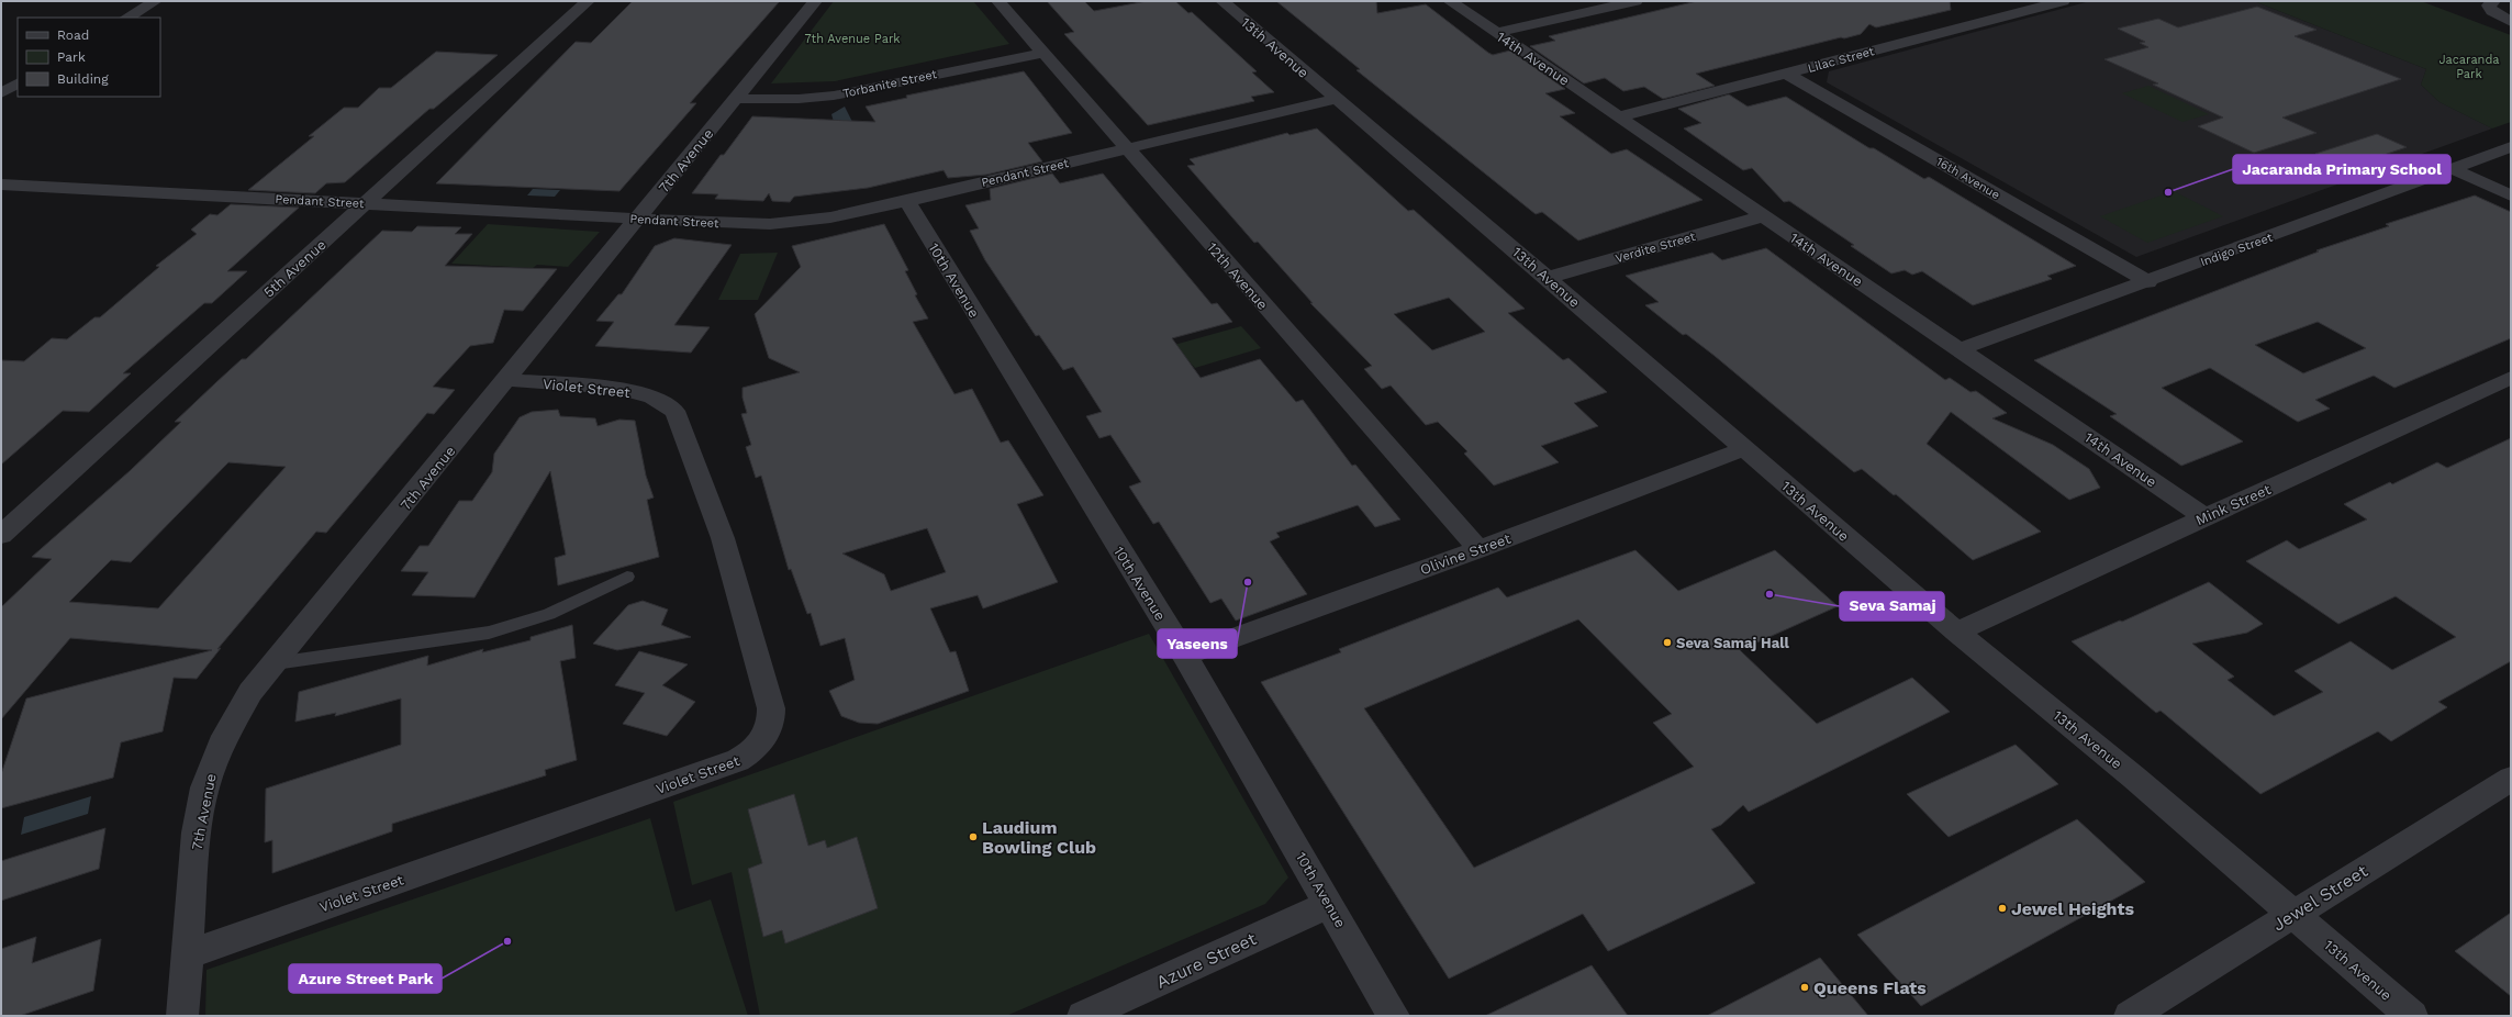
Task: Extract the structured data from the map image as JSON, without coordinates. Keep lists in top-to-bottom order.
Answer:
{
  "streets": {
    "street": [
      "13th Avenue",
      "14th Avenue",
      "Lilac Street",
      "Torbanite Street",
      "7th Avenue",
      "Pendant Street",
      "16th Avenue",
      "Verdite Street",
      "Indigo Street",
      "5th Avenue",
      "12th Avenue",
      "10th Avenue",
      "Violet Street",
      "Mink Street",
      "Olivine Street",
      "Jewel Street",
      "Azure Street"
    ]
  },
  "crossings": [
    ["13th Avenue", "Pendant Street"],
    ["13th Avenue", "Verdite Street"],
    ["13th Avenue", "Mink Street"],
    ["13th Avenue", "Olivine Street"],
    ["13th Avenue", "Jewel Street"],
    ["14th Avenue", "Lilac Street"],
    ["14th Avenue", "Verdite Street"],
    ["14th Avenue", "Indigo Street"],
    ["14th Avenue", "Mink Street"],
    ["Lilac Street", "16th Avenue"],
    ["Torbanite Street", "7th Avenue"],
    ["Torbanite Street", "12th Avenue"],
    ["7th Avenue", "Pendant Street"],
    ["7th Avenue", "Violet Street"],
    ["Pendant Street", "5th Avenue"],
    ["Pendant Street", "12th Avenue"],
    ["Pendant Street", "10th Avenue"],
    ["16th Avenue", "Indigo Street"],
    ["12th Avenue", "Olivine Street"],
    ["10th Avenue", "Olivine Street"],
    ["10th Avenue", "Azure Street"]
  ],
  "parks": ["7th Avenue Park", "Jacaranda Park"],
  "places": [
    "Jacaranda Primary School",
    "Yaseens",
    "Seva Samaj",
    "Seva Samaj Hall",
    "Laudium Bowling Club",
    "Jewel Heights",
    "Azure Street Park",
    "Queens Flats"
  ],
  "legend": ["Road", "Park", "Building"]
}
